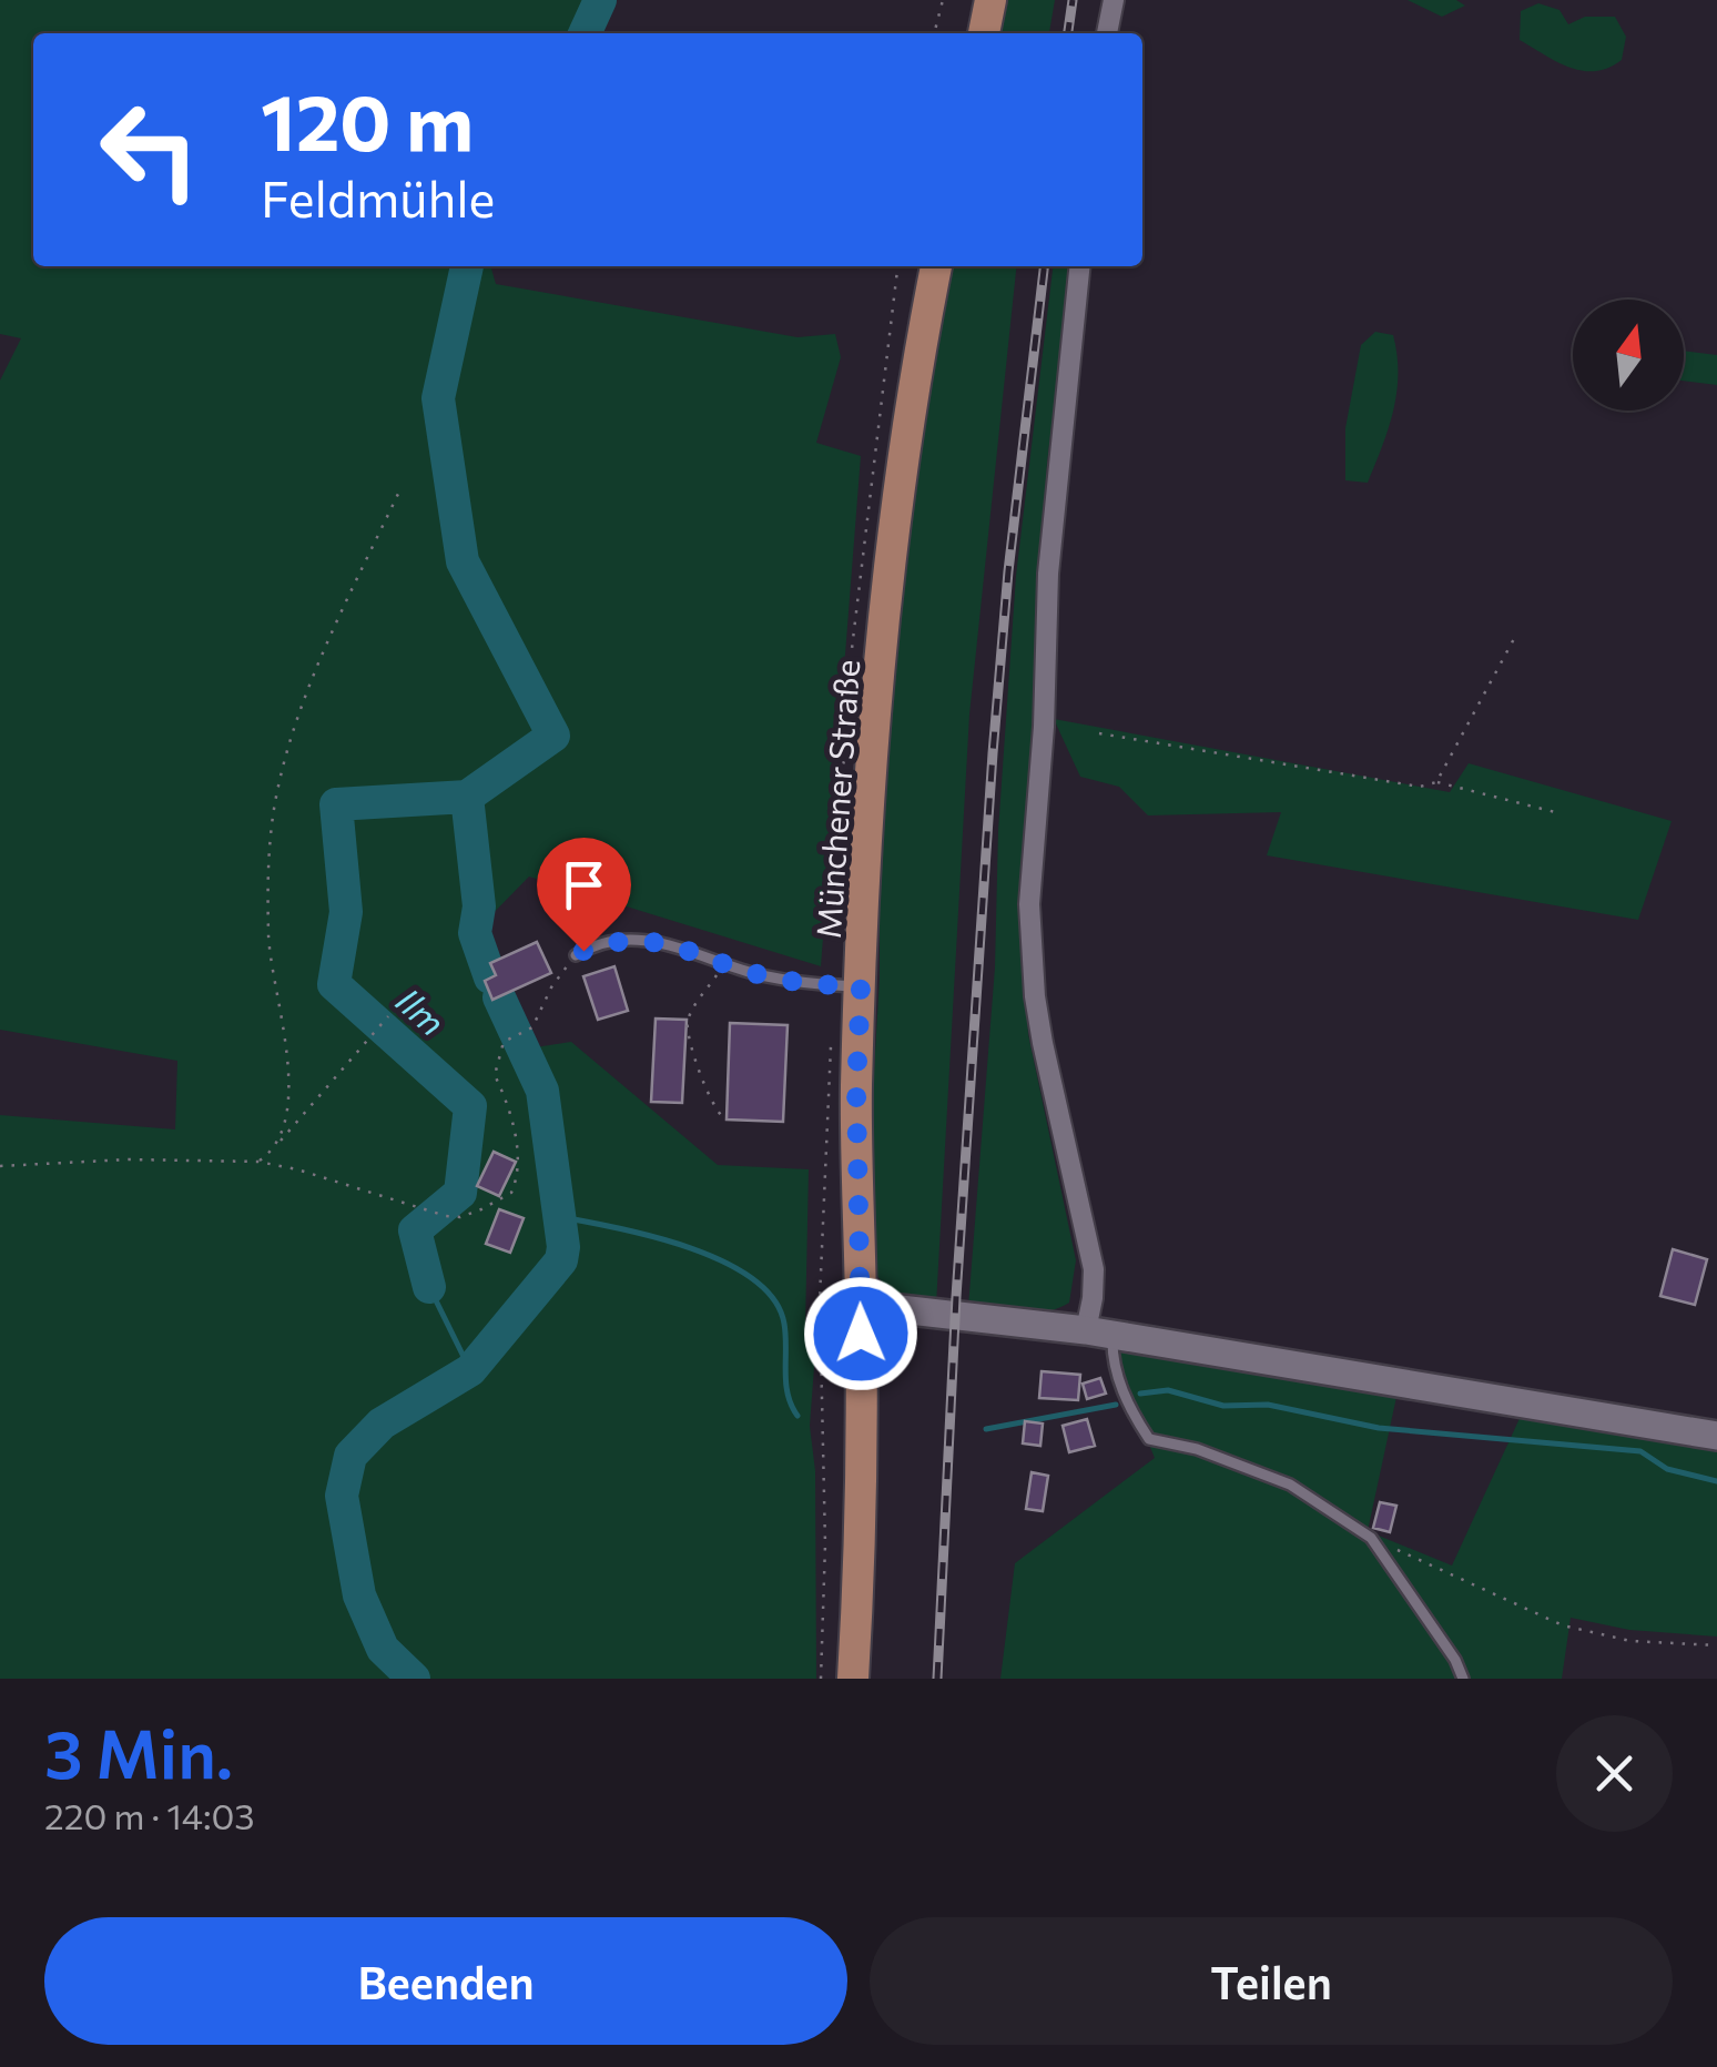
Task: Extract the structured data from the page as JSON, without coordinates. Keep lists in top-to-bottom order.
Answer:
{
  "streets": {
    "main road": ["Münchener Straße"]
  },
  "water": ["Ilm"],
  "north": "top",
  "page": {
    "turn": ["120 m", "Feldmühle"],
    "heading": ["3 Min.", "220 m · 14:03"],
    "buttons": ["Beenden", "Teilen"]
  }
}
